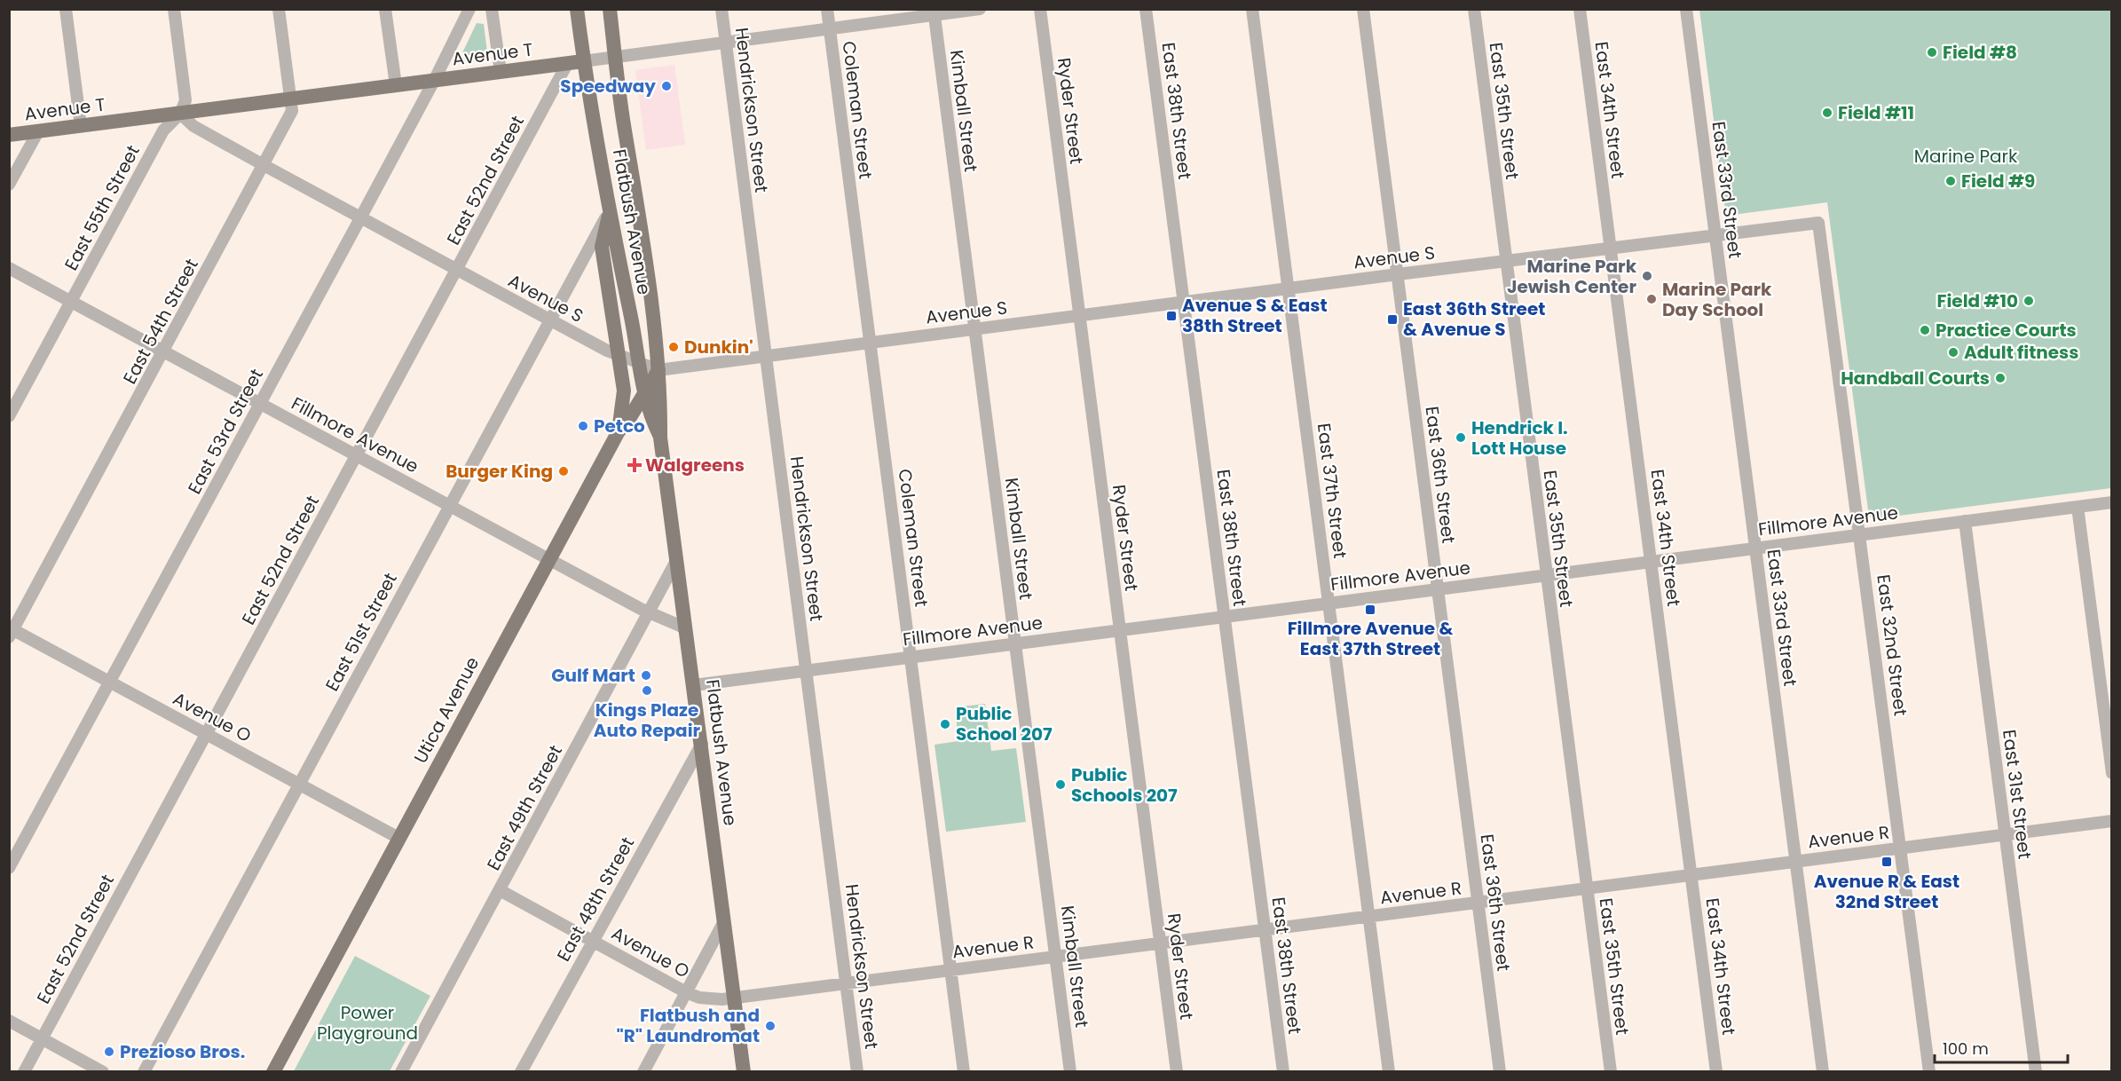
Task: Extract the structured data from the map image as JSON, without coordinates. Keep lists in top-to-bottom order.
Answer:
{
  "streets": {
    "main road": ["Avenue T", "Flatbush Avenue", "Utica Avenue"],
    "street": [
      "Hendrickson Street",
      "Coleman Street",
      "East 34th Street",
      "Kimball Street",
      "Ryder Street",
      "East 38th Street",
      "East 35th Street",
      "East 52nd Street",
      "East 33rd Street",
      "East 55th Street",
      "Avenue S",
      "East 54th Street",
      "East 53rd Street",
      "Fillmore Avenue",
      "East 36th Street",
      "East 37th Street",
      "East 51st Street",
      "East 32nd Street",
      "Avenue O",
      "East 31st Street",
      "East 49th Street",
      "Avenue R",
      "East 48th Street"
    ]
  },
  "crossings": [
    ["Avenue T", "Hendrickson Street"],
    ["Avenue T", "Coleman Street"],
    ["Avenue T", "Kimball Street"],
    ["Avenue T", "East 52nd Street"],
    ["Avenue T", "East 55th Street"],
    ["Avenue T", "Flatbush Avenue"],
    ["Avenue T", "Avenue S"],
    ["Avenue T", "East 54th Street"],
    ["Avenue T", "East 53rd Street"],
    ["Hendrickson Street", "Avenue S"],
    ["Hendrickson Street", "Fillmore Avenue"],
    ["Hendrickson Street", "Avenue R"],
    ["Coleman Street", "Avenue S"],
    ["Coleman Street", "Fillmore Avenue"],
    ["Coleman Street", "Avenue R"],
    ["East 34th Street", "Avenue S"],
    ["East 34th Street", "Fillmore Avenue"],
    ["East 34th Street", "Avenue R"],
    ["Kimball Street", "Avenue S"],
    ["Kimball Street", "Fillmore Avenue"],
    ["Kimball Street", "Avenue R"],
    ["Ryder Street", "Avenue S"],
    ["Ryder Street", "Fillmore Avenue"],
    ["Ryder Street", "Avenue R"],
    ["East 38th Street", "Avenue S"],
    ["East 38th Street", "Fillmore Avenue"],
    ["East 38th Street", "Avenue R"],
    ["East 35th Street", "Avenue S"],
    ["East 35th Street", "Fillmore Avenue"],
    ["East 35th Street", "Avenue R"],
    ["East 52nd Street", "Avenue S"],
    ["East 52nd Street", "Fillmore Avenue"],
    ["East 52nd Street", "Avenue O"],
    ["East 33rd Street", "Avenue S"],
    ["East 33rd Street", "Fillmore Avenue"],
    ["East 33rd Street", "Avenue R"],
    ["East 55th Street", "Avenue S"],
    ["East 55th Street", "Fillmore Avenue"],
    ["Flatbush Avenue", "Avenue S"],
    ["Flatbush Avenue", "Fillmore Avenue"],
    ["Flatbush Avenue", "East 51st Street"],
    ["Flatbush Avenue", "Utica Avenue"],
    ["Flatbush Avenue", "Avenue O"],
    ["Flatbush Avenue", "East 49th Street"],
    ["Flatbush Avenue", "Avenue R"],
    ["Flatbush Avenue", "East 48th Street"],
    ["Avenue S", "East 54th Street"],
    ["Avenue S", "East 53rd Street"],
    ["Avenue S", "East 36th Street"],
    ["Avenue S", "East 37th Street"],
    ["Avenue S", "East 51st Street"],
    ["Avenue S", "East 32nd Street"],
    ["Avenue S", "Utica Avenue"],
    ["East 54th Street", "Fillmore Avenue"],
    ["East 54th Street", "Avenue O"],
    ["East 53rd Street", "Fillmore Avenue"],
    ["East 53rd Street", "Avenue O"],
    ["Fillmore Avenue", "East 36th Street"],
    ["Fillmore Avenue", "East 37th Street"],
    ["Fillmore Avenue", "East 51st Street"],
    ["Fillmore Avenue", "East 32nd Street"],
    ["Fillmore Avenue", "Utica Avenue"],
    ["Fillmore Avenue", "East 31st Street"],
    ["Fillmore Avenue", "East 49th Street"],
    ["East 36th Street", "Avenue R"],
    ["East 37th Street", "Avenue R"],
    ["East 51st Street", "Avenue O"],
    ["East 32nd Street", "Avenue R"],
    ["Utica Avenue", "Avenue O"],
    ["Avenue O", "East 49th Street"],
    ["Avenue O", "Avenue R"],
    ["Avenue O", "East 48th Street"],
    ["East 31st Street", "Avenue R"]
  ],
  "parks": ["Marine Park", "Power Playground"],
  "places": {
    "other": [
      "Field #8",
      "Speedway",
      "Field #11",
      "Field #9",
      "Marine Park Jewish Center",
      "Marine Park Day School",
      "Field #10",
      "Practice Courts",
      "Dunkin'",
      "Adult fitness",
      "Handball Courts",
      "Petco",
      "Hendrick I. Lott House",
      "Burger King",
      "Gulf Mart",
      "Kings Plaze Auto Repair",
      "Public School 207",
      "Public Schools 207",
      "Flatbush and \"R\" Laundromat",
      "Prezioso Bros."
    ],
    "transit": [
      "Avenue S & East 38th Street",
      "East 36th Street & Avenue S",
      "Fillmore Avenue & East 37th Street",
      "Avenue R & East 32nd Street"
    ],
    "health": ["Walgreens"]
  },
  "scale_bar": "100 m"
}
